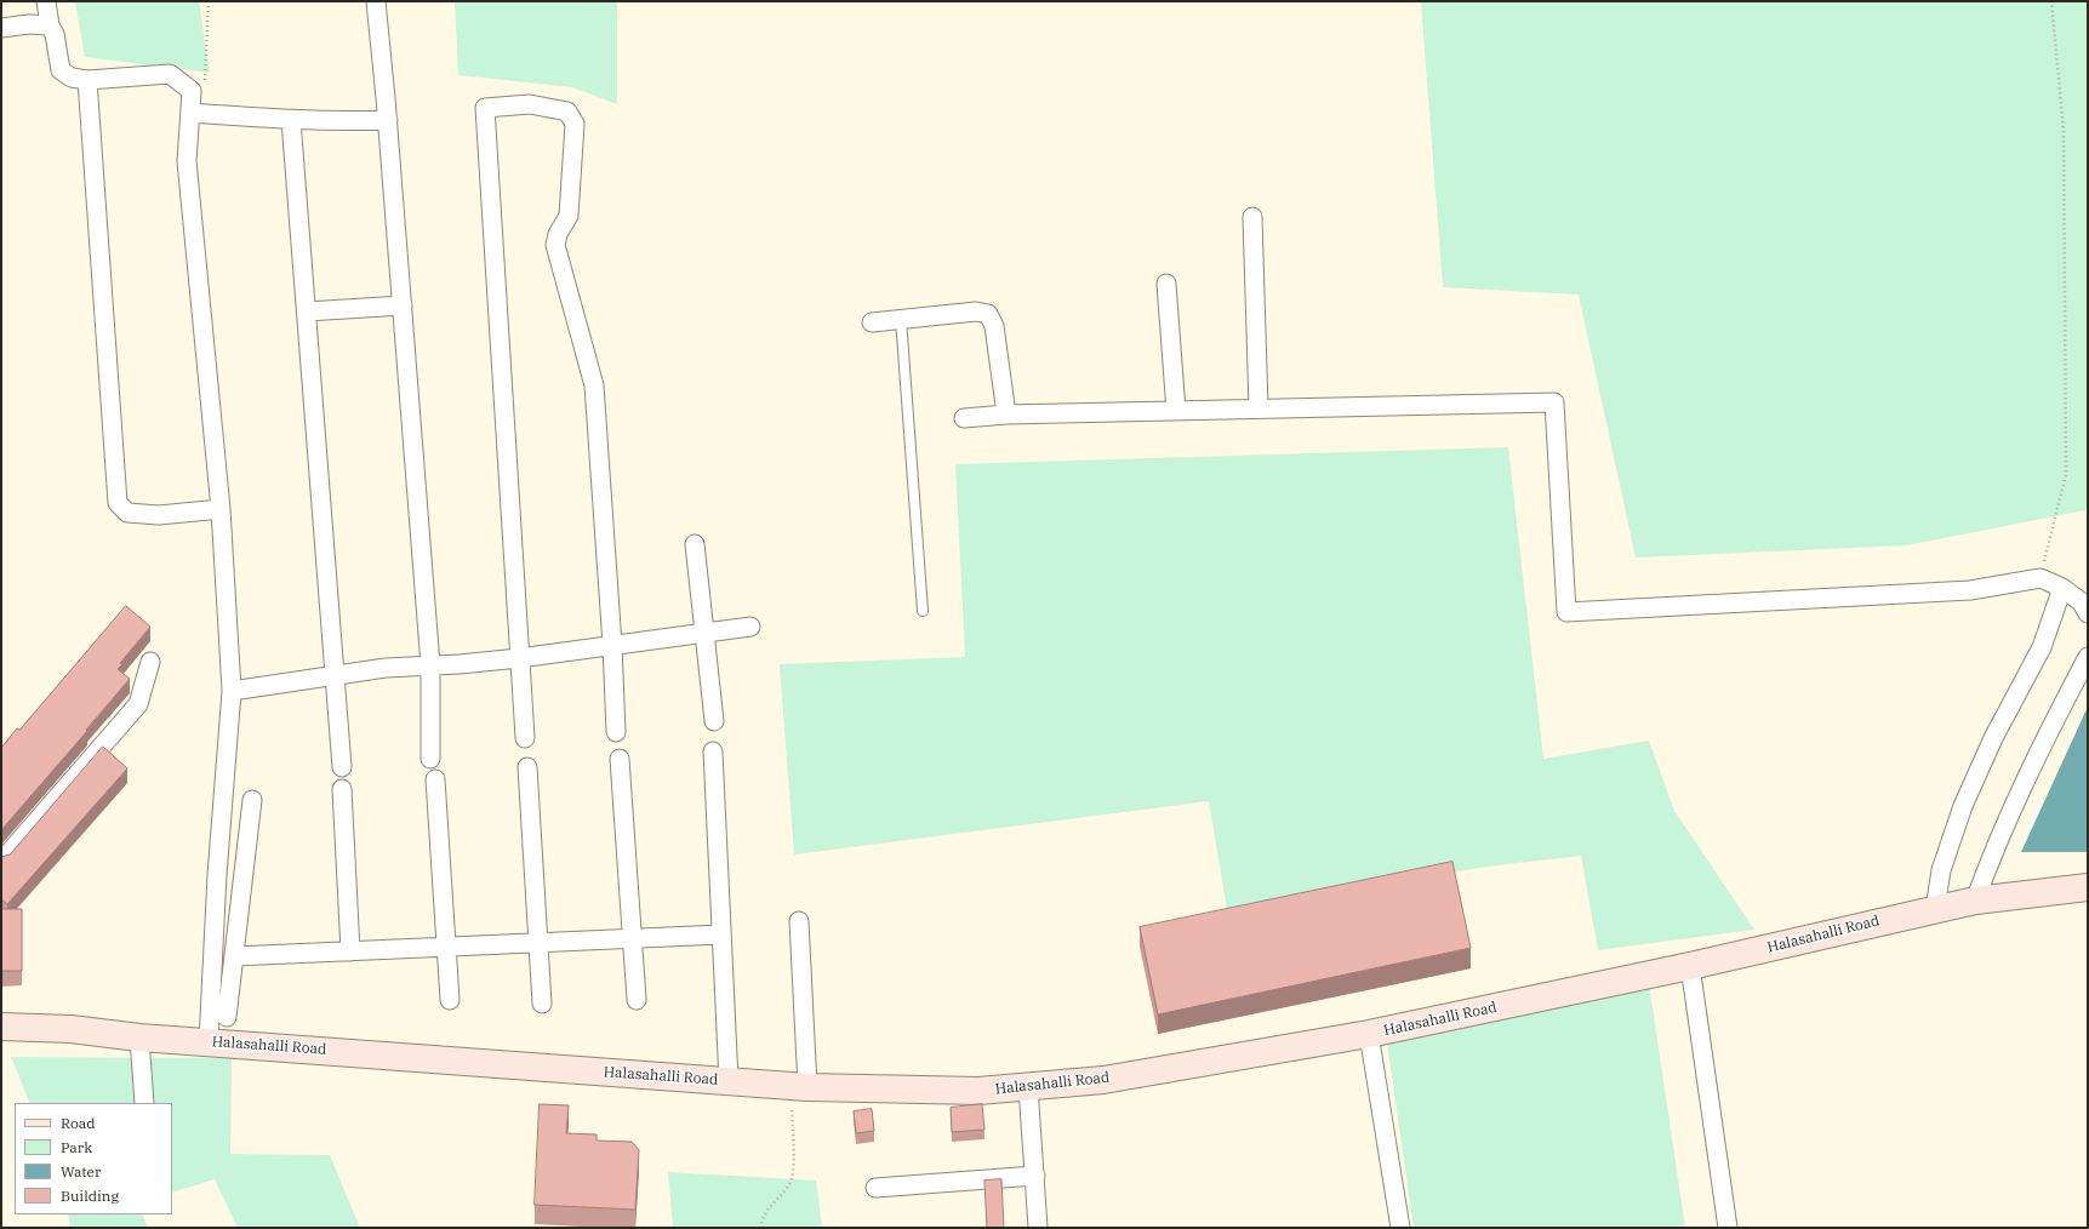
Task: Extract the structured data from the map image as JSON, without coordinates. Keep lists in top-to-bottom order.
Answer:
{
  "streets": {
    "main road": ["Halasahalli Road"]
  },
  "legend": [
    "Road",
    "Park",
    "Water",
    "Building"
  ]
}
